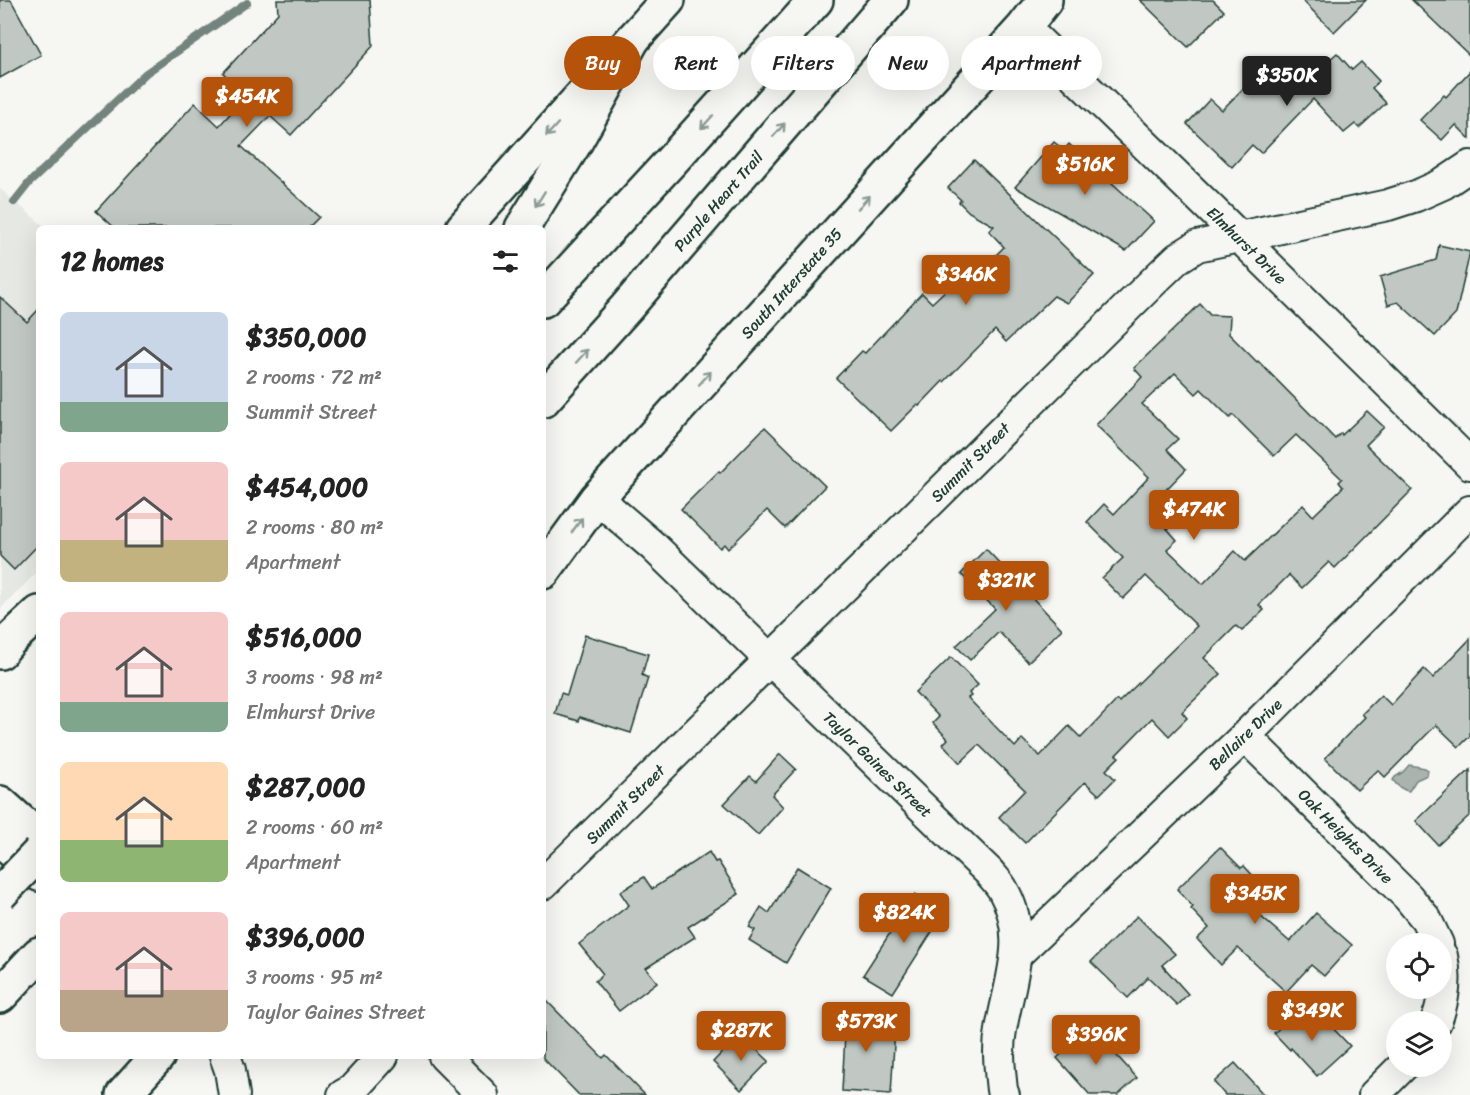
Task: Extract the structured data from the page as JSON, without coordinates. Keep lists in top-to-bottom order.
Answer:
{
  "streets": {
    "main road": ["Purple Heart Trail", "South Interstate 35"],
    "street": [
      "Elmhurst Drive",
      "Summit Street",
      "Bellaire Drive",
      "Taylor Gaines Street",
      "Oak Heights Drive"
    ]
  },
  "crossings": [
    ["Elmhurst Drive", "South Interstate 35"],
    ["Elmhurst Drive", "Summit Street"],
    ["South Interstate 35", "Taylor Gaines Street"],
    ["Summit Street", "Taylor Gaines Street"],
    ["Bellaire Drive", "Taylor Gaines Street"],
    ["Bellaire Drive", "Oak Heights Drive"]
  ],
  "page": {
    "chip": [
      "Buy",
      "Rent",
      "Filters",
      "New",
      "Apartment"
    ],
    "price": [
      "$350K",
      "$454K",
      "$516K",
      "$346K",
      "$474K",
      "$321K",
      "$345K",
      "$824K",
      "$349K",
      "$573K",
      "$287K",
      "$396K"
    ],
    "heading": "12 homes",
    "list": [
      {
        "name": "$350,000",
        "note": "2 rooms · 72 m² · Summit Street"
      },
      {
        "name": "$454,000",
        "note": "2 rooms · 80 m² · Apartment"
      },
      {
        "name": "$516,000",
        "note": "3 rooms · 98 m² · Elmhurst Drive"
      },
      {
        "name": "$287,000",
        "note": "2 rooms · 60 m² · Apartment"
      },
      {
        "name": "$396,000",
        "note": "3 rooms · 95 m² · Taylor Gaines Street"
      }
    ]
  }
}
